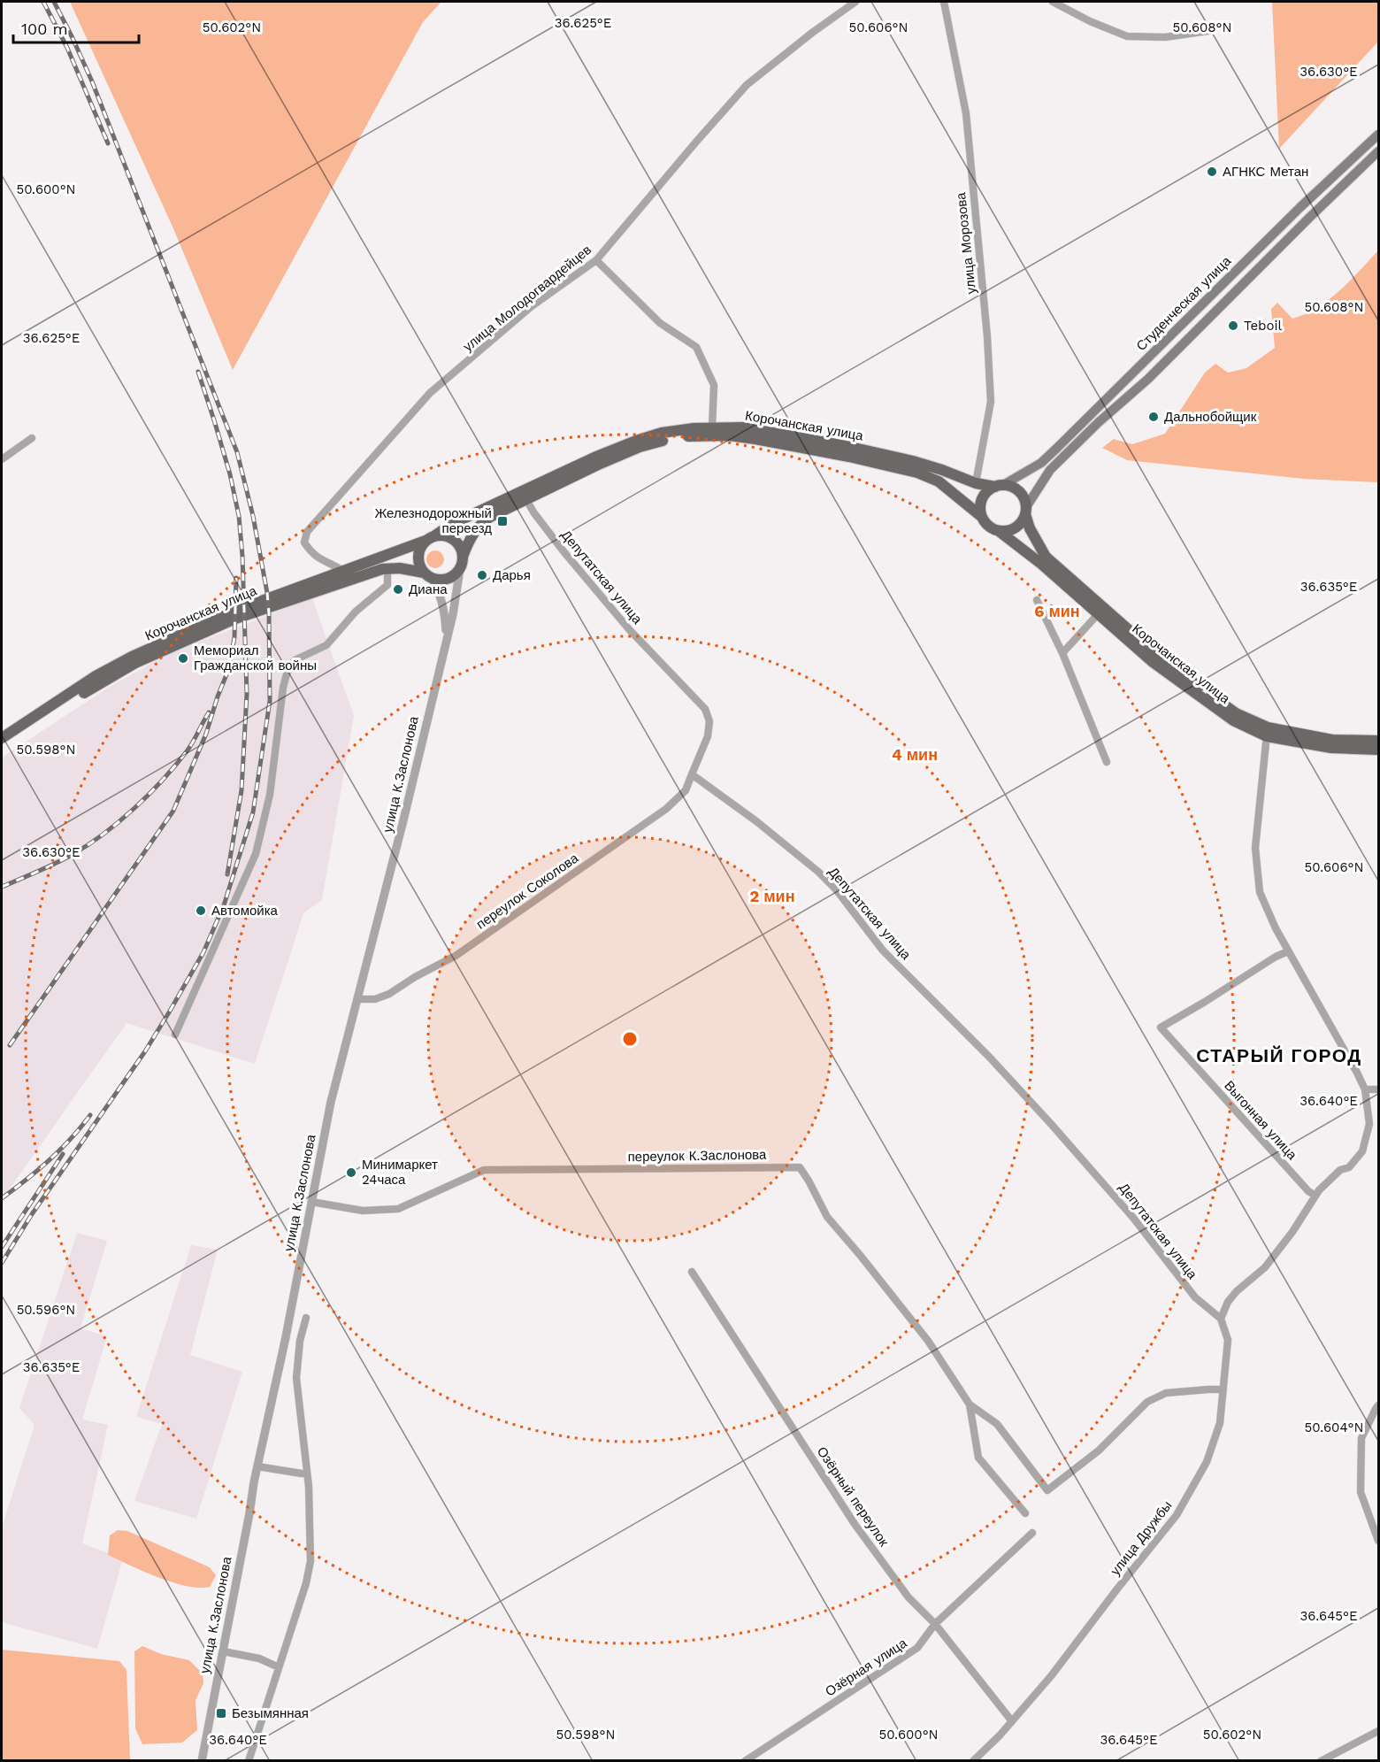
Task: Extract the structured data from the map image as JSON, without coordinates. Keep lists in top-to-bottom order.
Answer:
{
  "streets": {
    "main road": ["Студенческая улица", "Корочанская улица"],
    "street": [
      "улица Морозова",
      "улица Молодогвардейцев",
      "Депутатская улица",
      "улица К.Заслонова",
      "переулок Соколова",
      "Выгонная улица",
      "переулок К.Заслонова",
      "Озёрный переулок",
      "улица Дружбы",
      "Озёрная улица"
    ]
  },
  "crossings": [
    ["улица Морозова", "Корочанская улица"],
    ["улица Молодогвардейцев", "Корочанская улица"],
    ["Студенческая улица", "Корочанская улица"],
    ["Корочанская улица", "Депутатская улица"],
    ["Корочанская улица", "улица К.Заслонова"],
    ["Депутатская улица", "переулок Соколова"],
    ["Депутатская улица", "улица Дружбы"],
    ["улица К.Заслонова", "переулок Соколова"],
    ["улица К.Заслонова", "переулок К.Заслонова"],
    ["переулок К.Заслонова", "улица Дружбы"],
    ["Озёрный переулок", "улица Дружбы"],
    ["Озёрный переулок", "Озёрная улица"]
  ],
  "districts": ["СТАРЫЙ ГОРОД"],
  "places": {
    "other": [
      "АГНКС Метан",
      "Teboil",
      "Дальнобойщик",
      "Дарья",
      "Диана",
      "Мемориал Гражданской войны",
      "Автомойка",
      "Минимаркет 24часа"
    ],
    "transit": ["Железнодорожный переезд", "Безымянная"]
  },
  "scale_bar": "100 m",
  "coordinates": [
    "36.625°E",
    "50.602°N",
    "50.606°N",
    "50.608°N",
    "36.630°E",
    "50.600°N",
    "36.635°E",
    "50.598°N",
    "36.640°E",
    "50.596°N",
    "50.604°N",
    "36.645°E"
  ],
  "rings": ["6 мин", "4 мин", "2 мин"]
}
